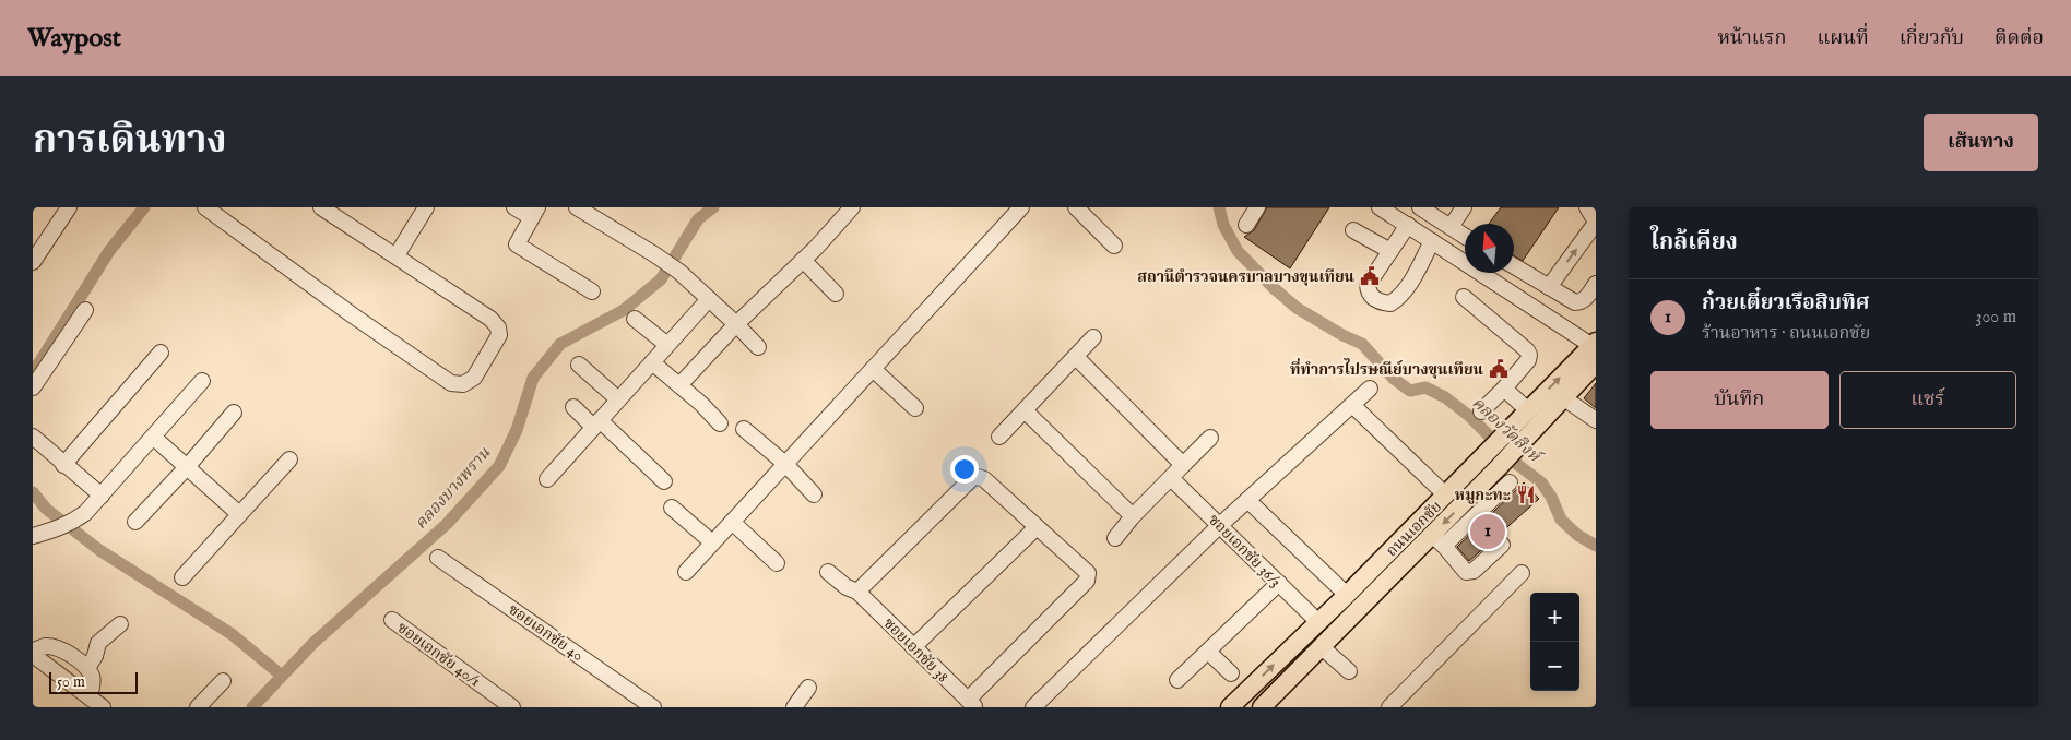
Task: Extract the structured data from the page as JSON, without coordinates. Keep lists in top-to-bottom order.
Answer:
{
  "streets": {
    "main road": ["ถนนเอกชัย"],
    "street": [
      "ซอยเอกชัย 36/3",
      "ซอยเอกชัย 40",
      "ซอยเอกชัย 38",
      "ซอยเอกชัย 40/1"
    ]
  },
  "crossings": [
    ["ถนนเอกชัย", "ซอยเอกชัย 36/3"]
  ],
  "water": ["คลองวัดสิงห์", "คลองบางพราน"],
  "places": {
    "public building": ["สถานีตำรวจนครบาลบางขุนเทียน", "ที่ทำการไปรษณีย์บางขุนเทียน"],
    "restaurant": ["หมูกะทะ"]
  },
  "scale_bar": "50 m",
  "north": "top",
  "page": {
    "header": "Waypost",
    "nav": [
      "หน้าแรก",
      "แผนที่",
      "เกี่ยวกับ",
      "ติดต่อ"
    ],
    "title": "การเดินทาง",
    "buttons": [
      "เส้นทาง",
      ["บันทึก", "แชร์"]
    ],
    "heading": "ใกล้เคียง",
    "list": [
      {
        "mark": "1",
        "name": "ก๋วยเตี๋ยวเรือสิบทิศ",
        "note": "ร้านอาหาร · ถนนเอกชัย",
        "value": "300 m"
      }
    ],
    "pins": "1",
    "map_buttons": ["+", "−"],
    "scale": "50 m"
  }
}
